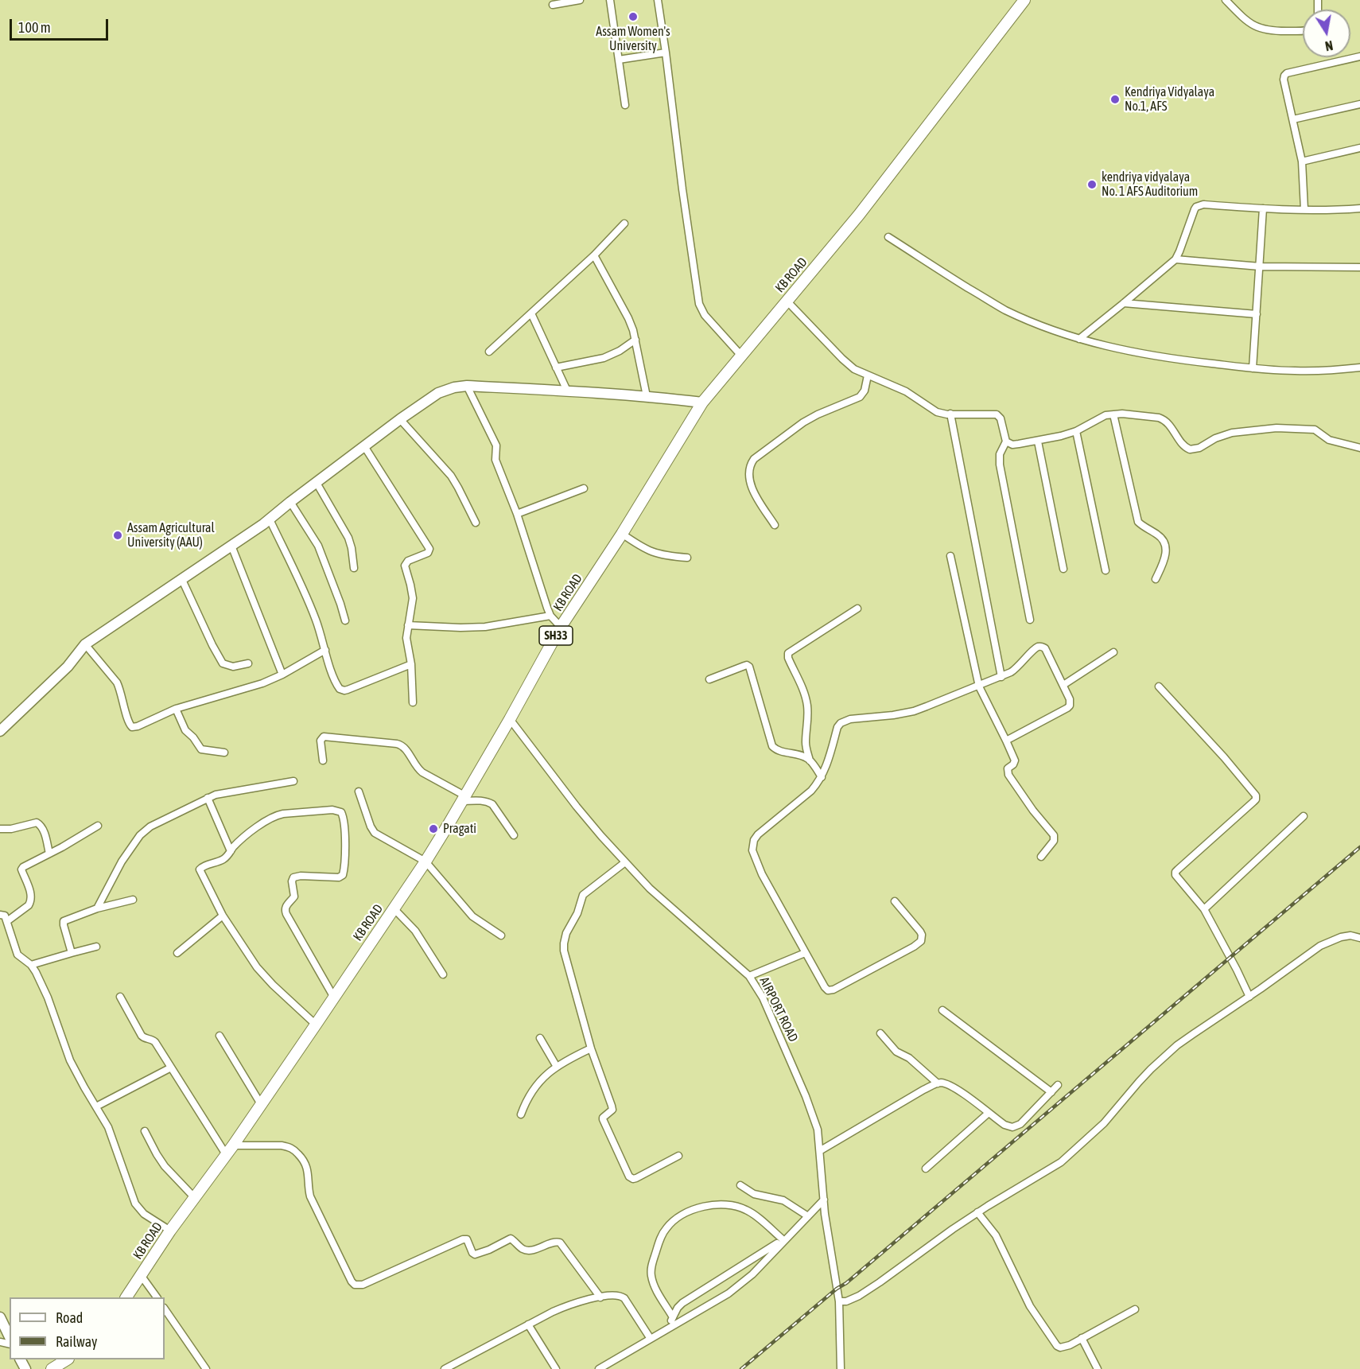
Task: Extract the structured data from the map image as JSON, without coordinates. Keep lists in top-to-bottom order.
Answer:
{
  "streets": {
    "main road": ["KB ROAD", "SH33"],
    "street": ["AIRPORT ROAD"]
  },
  "crossings": [
    ["KB ROAD", "AIRPORT ROAD"]
  ],
  "places": [
    "Assam Women's University",
    "Kendriya Vidyalaya No.1, AFS",
    "kendriya vidyalaya No. 1 AFS Auditorium",
    "Assam Agricultural University (AAU)",
    "Pragati"
  ],
  "legend": ["Road", "Railway"],
  "scale_bar": "100 m",
  "north": "bottom"
}
